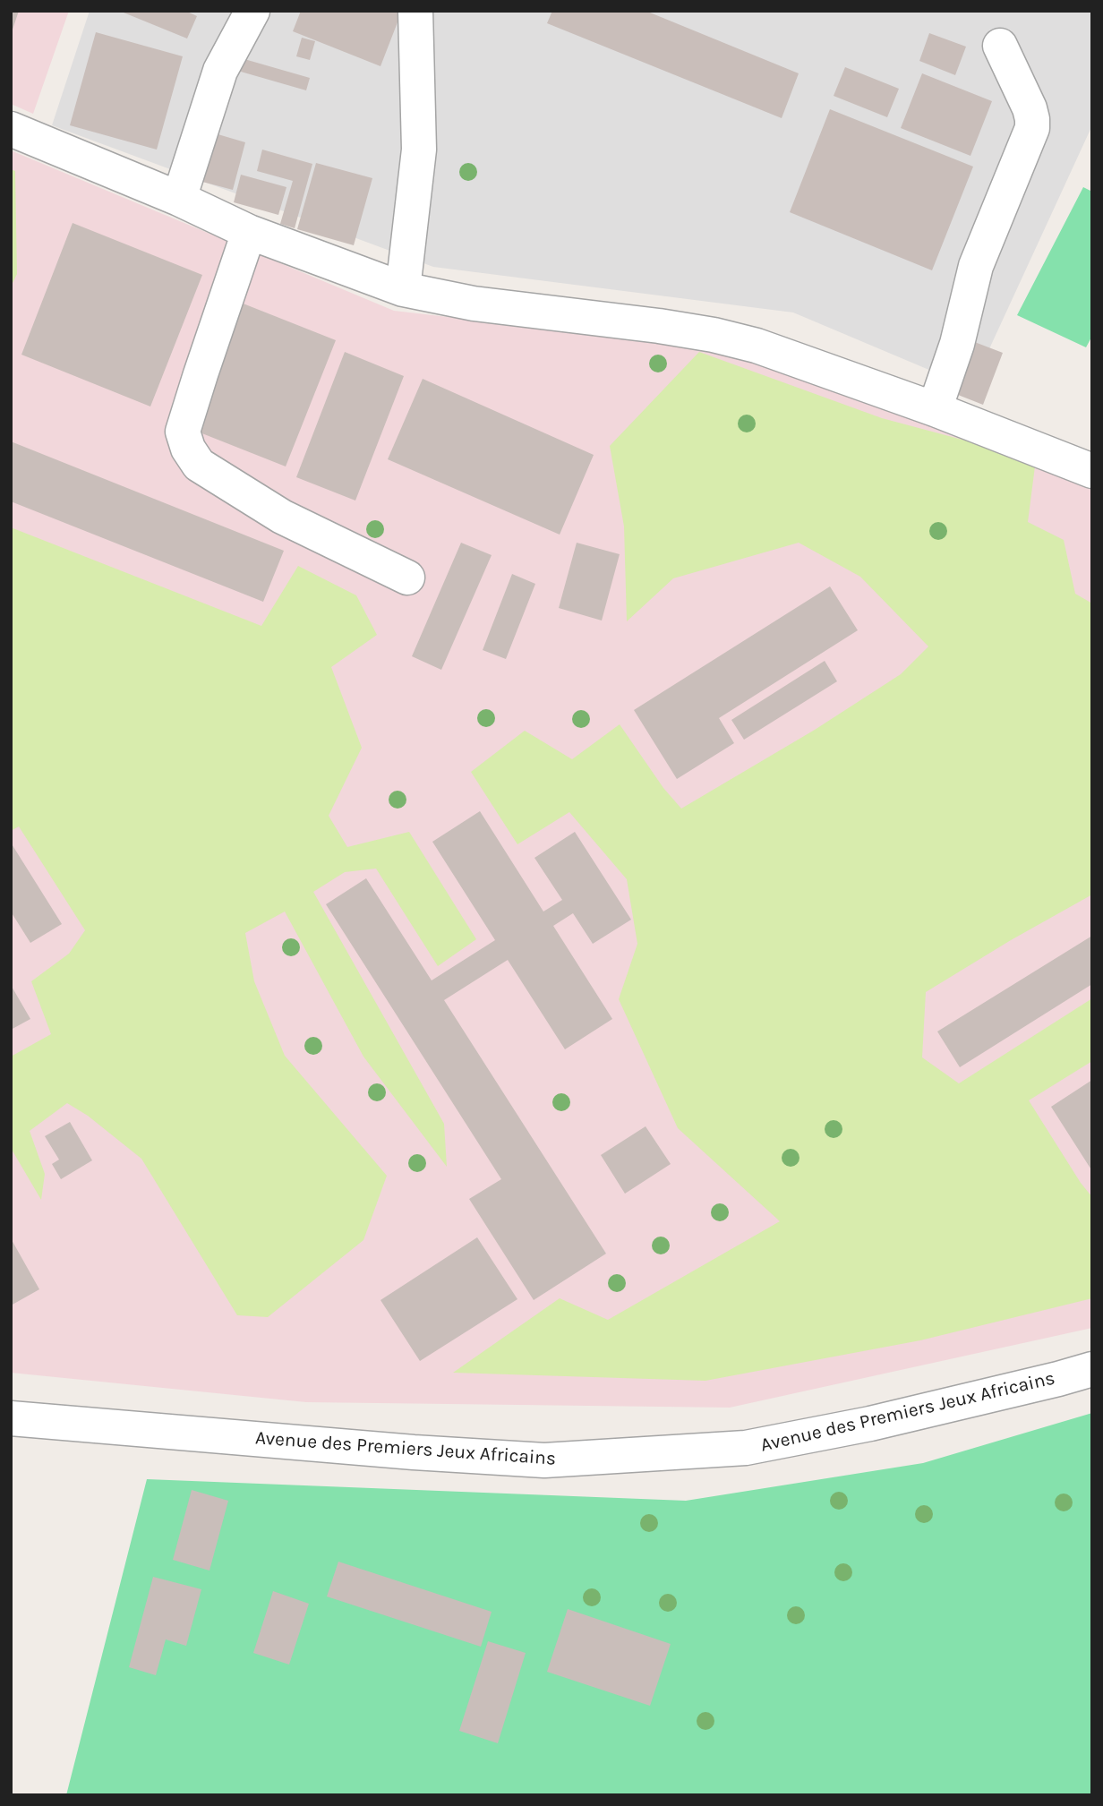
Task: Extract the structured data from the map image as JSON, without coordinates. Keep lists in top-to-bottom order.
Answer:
{
  "streets": {
    "street": ["Avenue des Premiers Jeux Africains"]
  }
}
